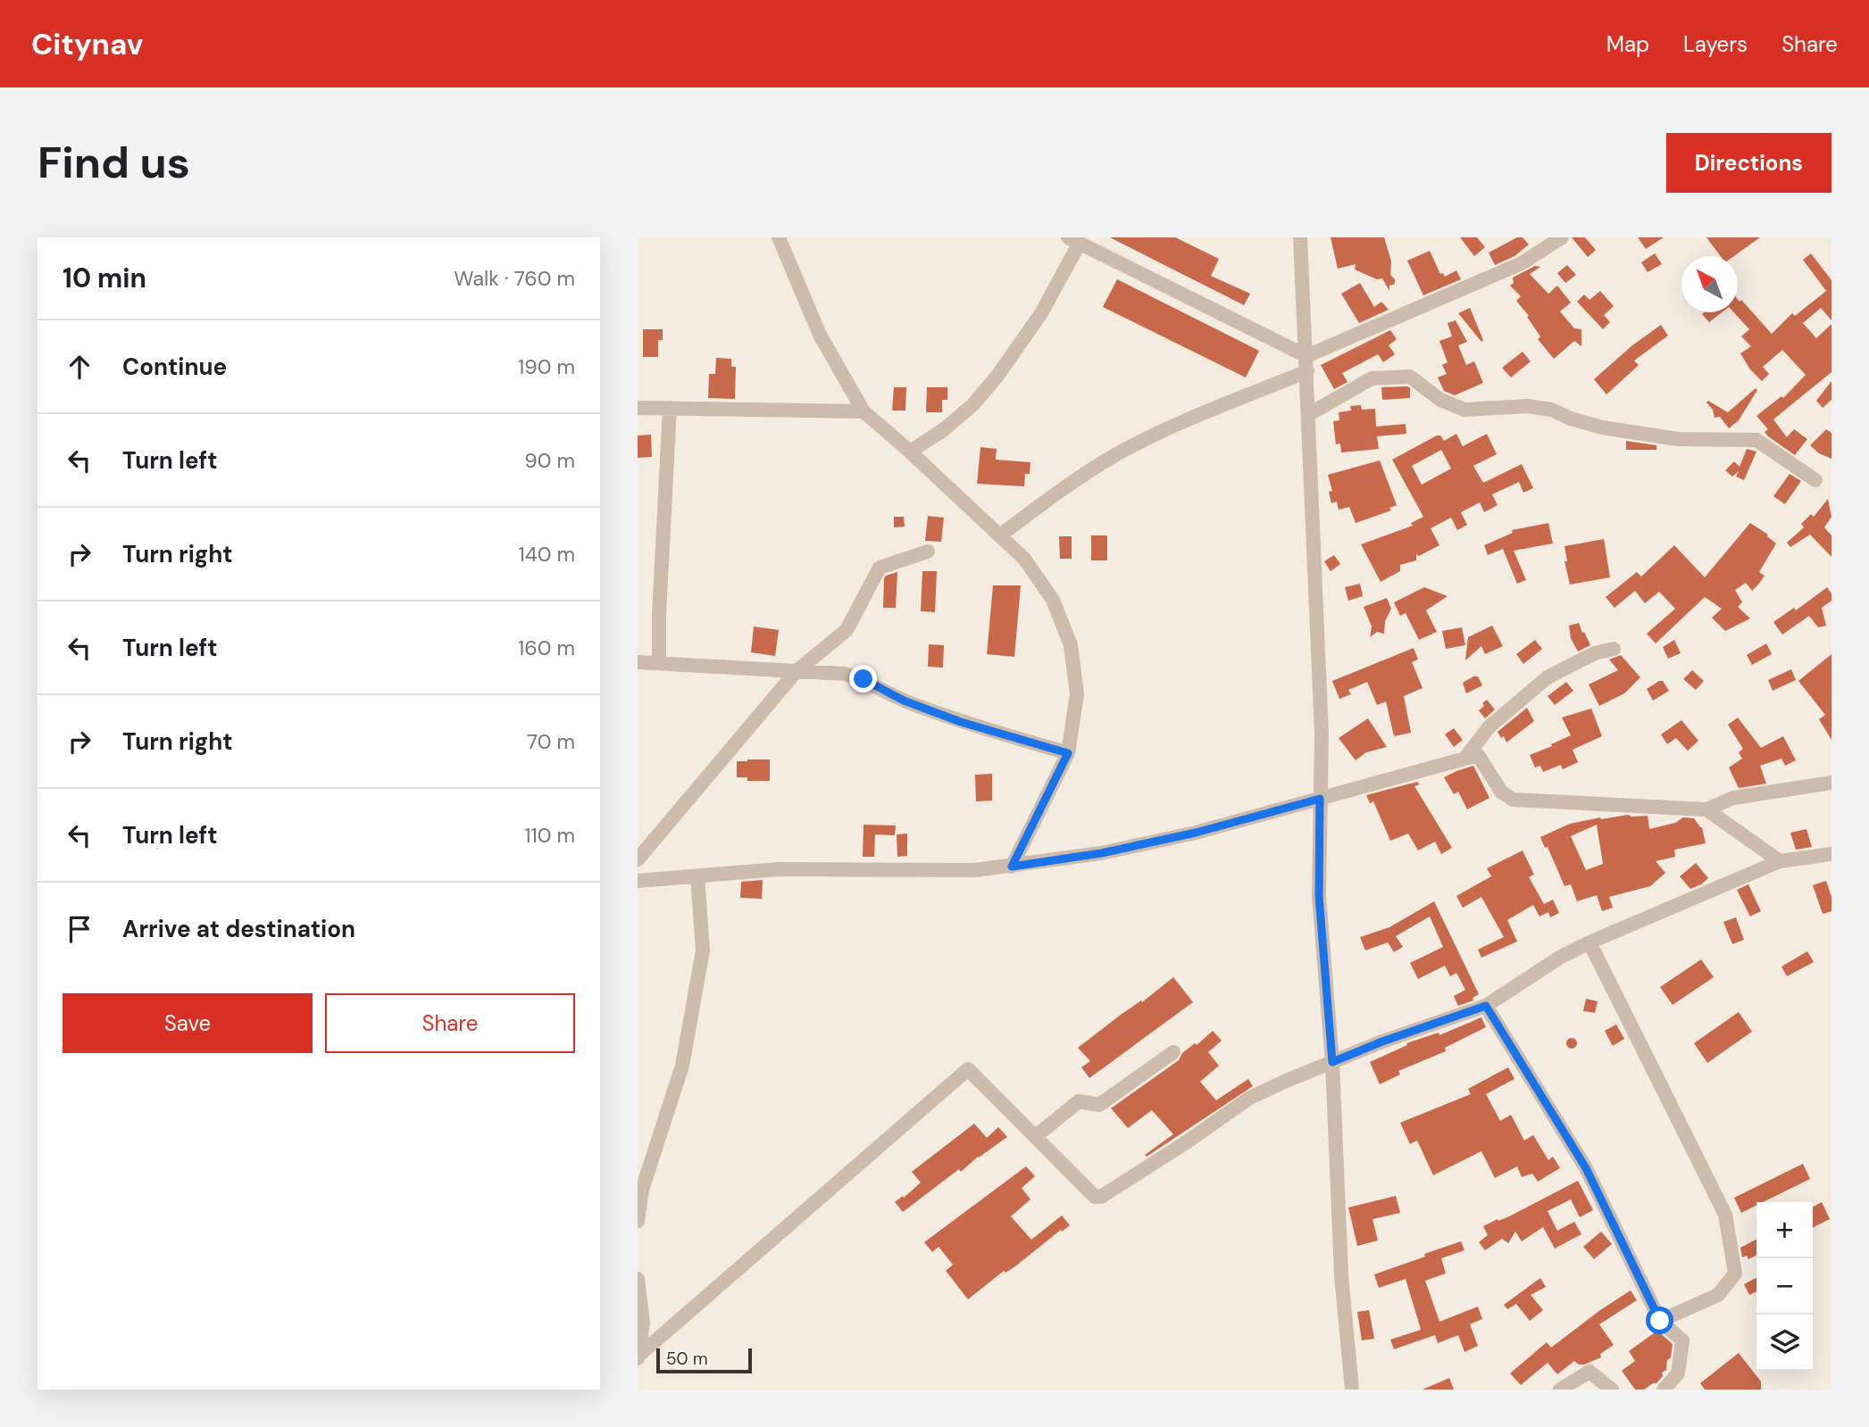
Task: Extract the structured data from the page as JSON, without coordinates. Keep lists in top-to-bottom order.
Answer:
{
  "scale_bar": "50 m",
  "north": "top left",
  "page": {
    "header": "Citynav",
    "nav": ["Map", "Layers", "Share"],
    "buttons": [
      "Directions",
      ["Save", "Share"]
    ],
    "title": "Find us",
    "heading": ["10 min", "Walk · 760 m"],
    "list": [
      ["Continue", "190 m"],
      ["Turn left", "90 m"],
      ["Turn right", "140 m"],
      ["Turn left", "160 m"],
      ["Turn right", "70 m"],
      ["Turn left", "110 m"],
      "Arrive at destination"
    ],
    "map_buttons": ["+", "−"],
    "scale": "50 m"
  }
}
